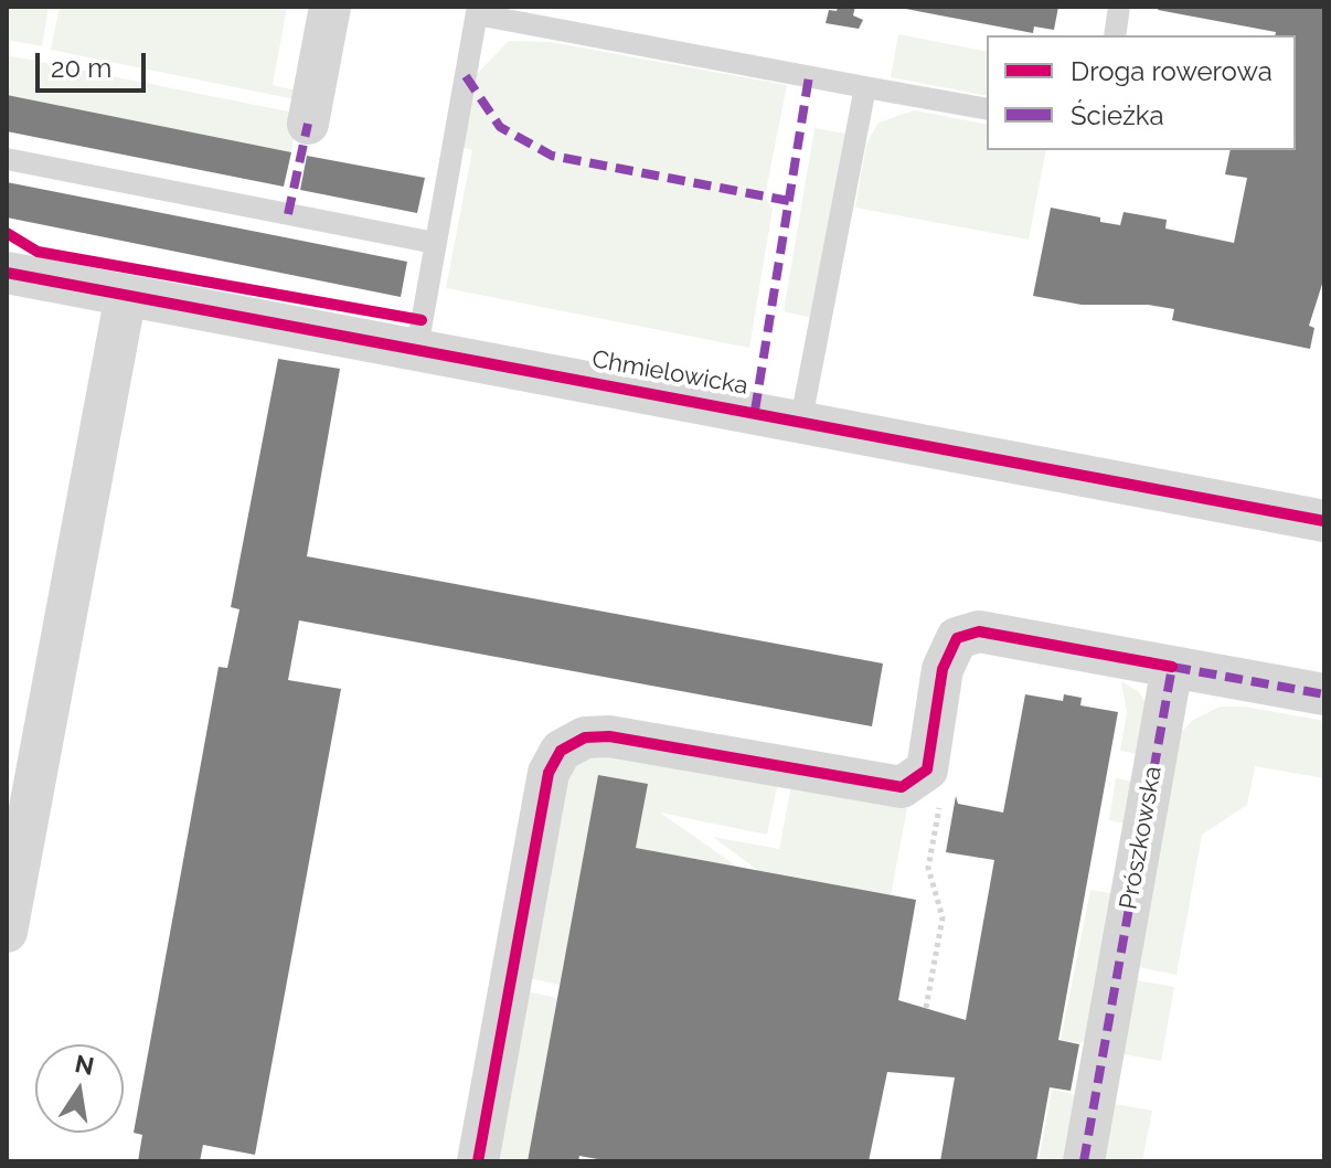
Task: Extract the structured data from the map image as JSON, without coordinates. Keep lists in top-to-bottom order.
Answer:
{
  "streets": {
    "street": ["Chmielowicka", "Prószkowska"]
  },
  "legend": ["Droga rowerowa", "Ścieżka"],
  "scale_bar": "20 m",
  "north": "top"
}
